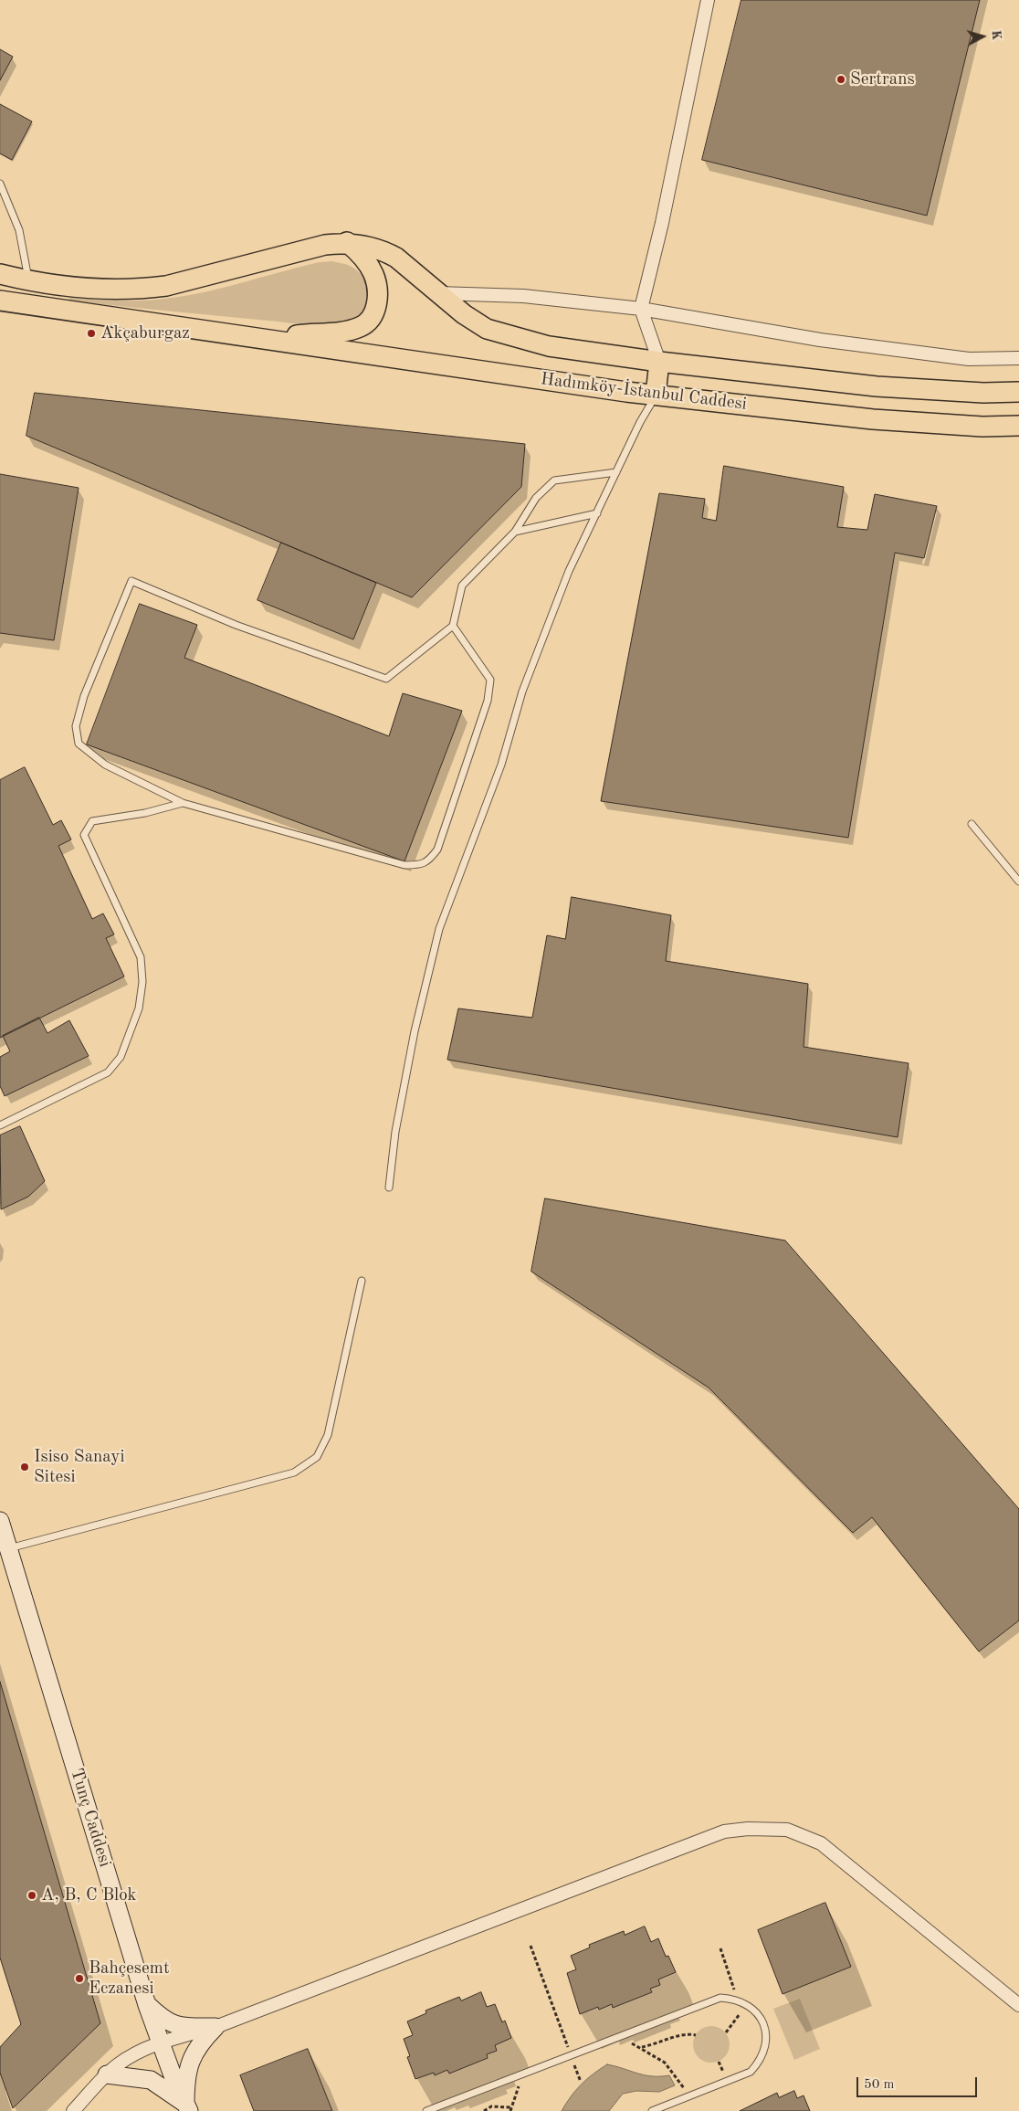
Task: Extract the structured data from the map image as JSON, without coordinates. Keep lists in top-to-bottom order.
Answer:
{
  "streets": {
    "main road": ["Hadımköy-İstanbul Caddesi", "Tunç Caddesi"]
  },
  "places": [
    "Sertrans",
    "Akçaburgaz",
    "Isiso Sanayi Sitesi",
    "A, B, C Blok",
    "Bahçesemt Eczanesi"
  ],
  "scale_bar": "50 m",
  "north": "right"
}
